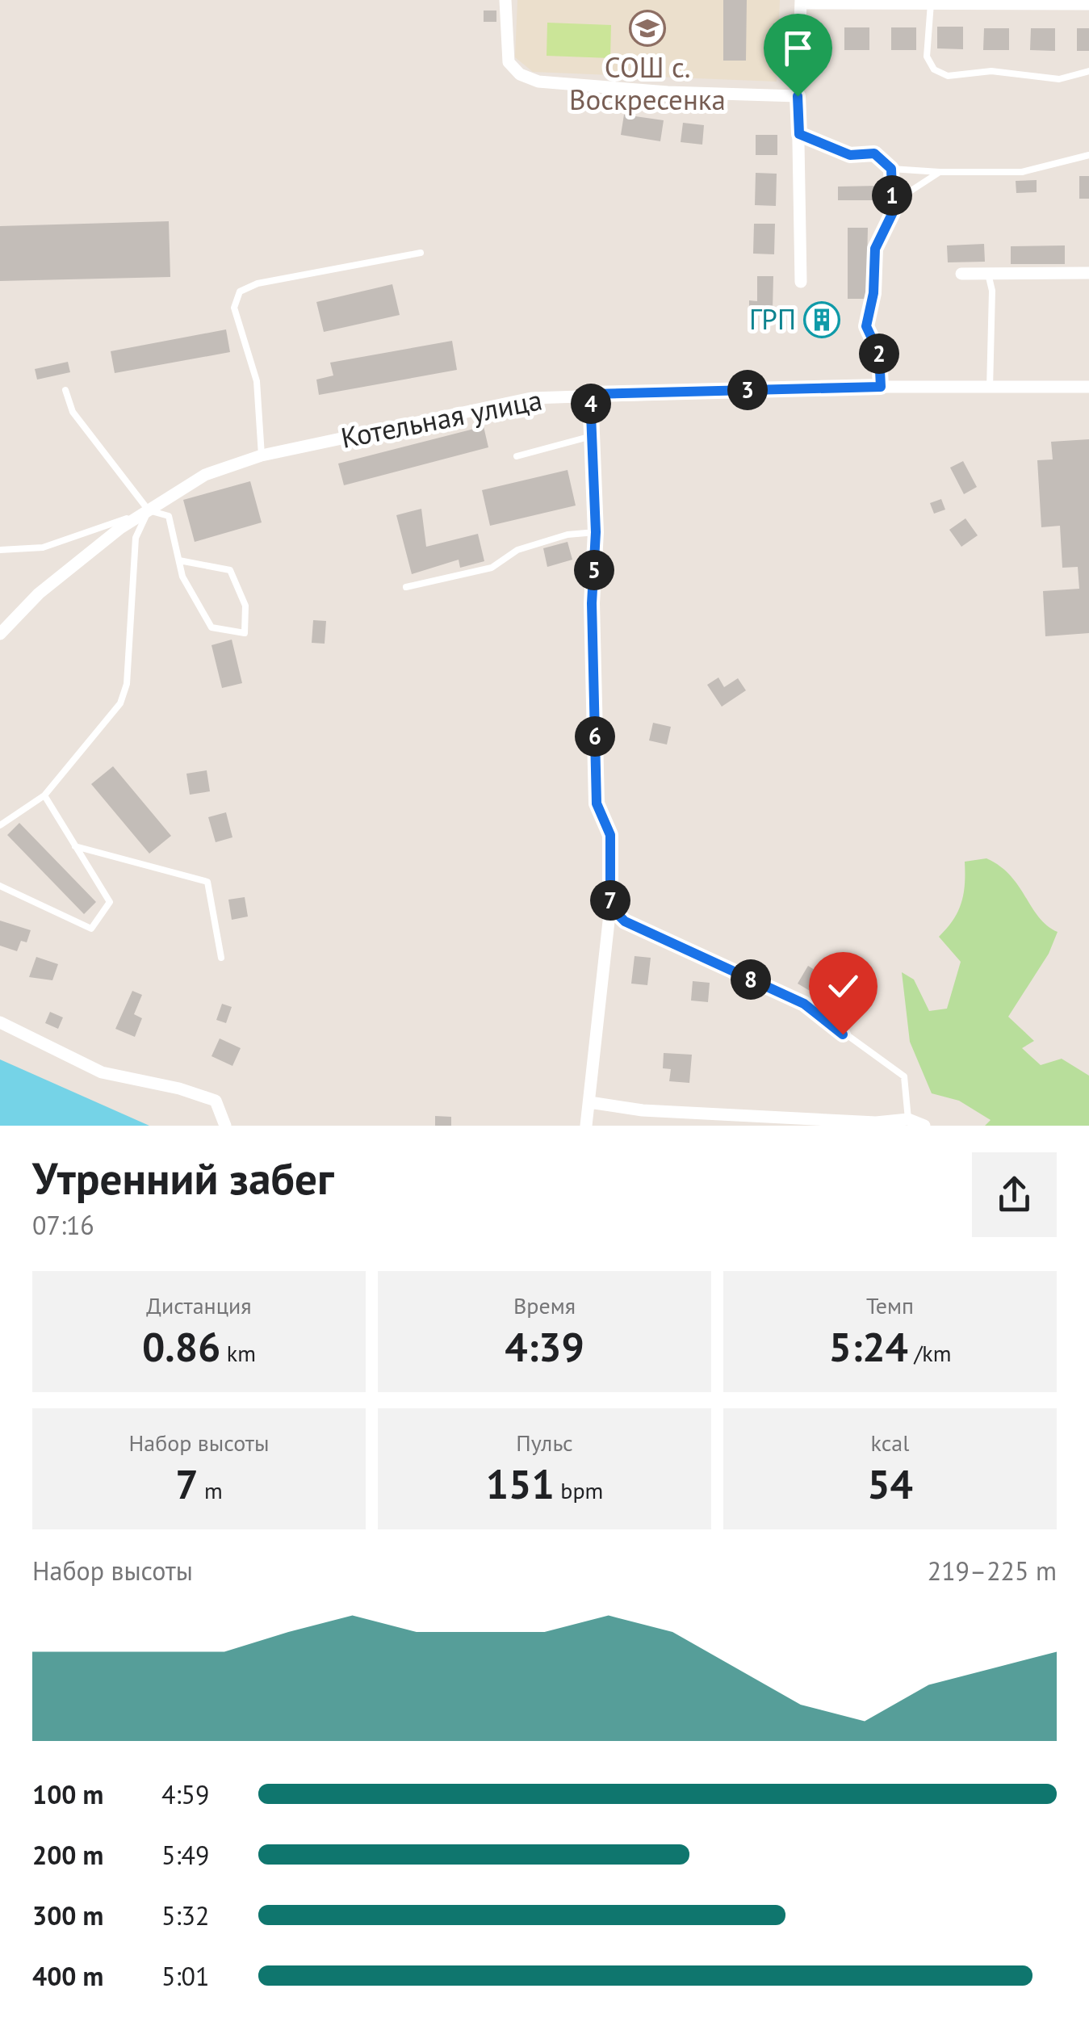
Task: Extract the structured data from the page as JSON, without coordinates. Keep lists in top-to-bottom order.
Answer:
{
  "streets": {
    "street": ["Котельная улица"]
  },
  "places": {
    "school or university": ["СОШ с. Воскресенка"],
    "building": ["ГРП"]
  },
  "page": {
    "pins": [
      "1",
      "2",
      "3",
      "4",
      "5",
      "6",
      "7",
      "8"
    ],
    "heading": ["Утренний забег", "07:16"],
    "stats": [
      ["Дистанция", "0.86 km"],
      ["Время", "4:39"],
      ["Темп", "5:24 /km"],
      ["Набор высоты", "7 m"],
      ["Пульс", "151 bpm"],
      ["kcal", "54"]
    ],
    "chart": ["Набор высоты", "219–225 m"],
    "list": [
      {
        "name": "100 m",
        "note": "4:59"
      },
      {
        "name": "200 m",
        "note": "5:49"
      },
      {
        "name": "300 m",
        "note": "5:32"
      },
      {
        "name": "400 m",
        "note": "5:01"
      }
    ]
  }
}
